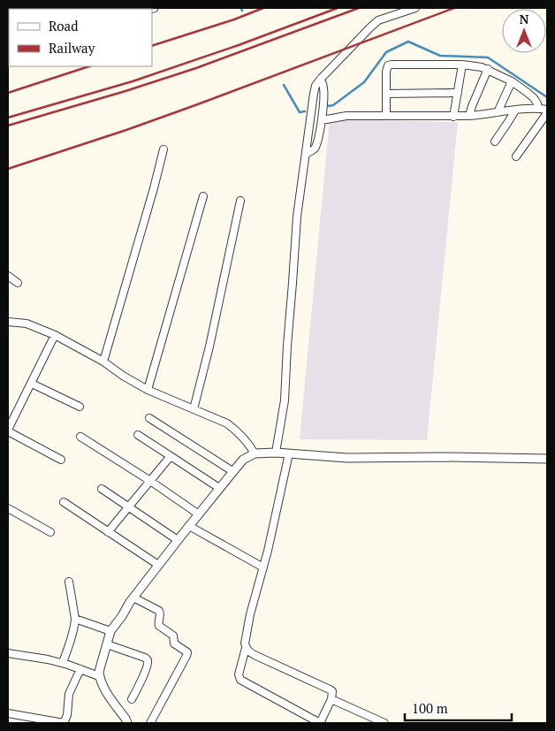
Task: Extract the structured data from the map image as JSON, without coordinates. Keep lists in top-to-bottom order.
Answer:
{
  "legend": ["Road", "Railway"],
  "scale_bar": "100 m",
  "north": "top"
}
